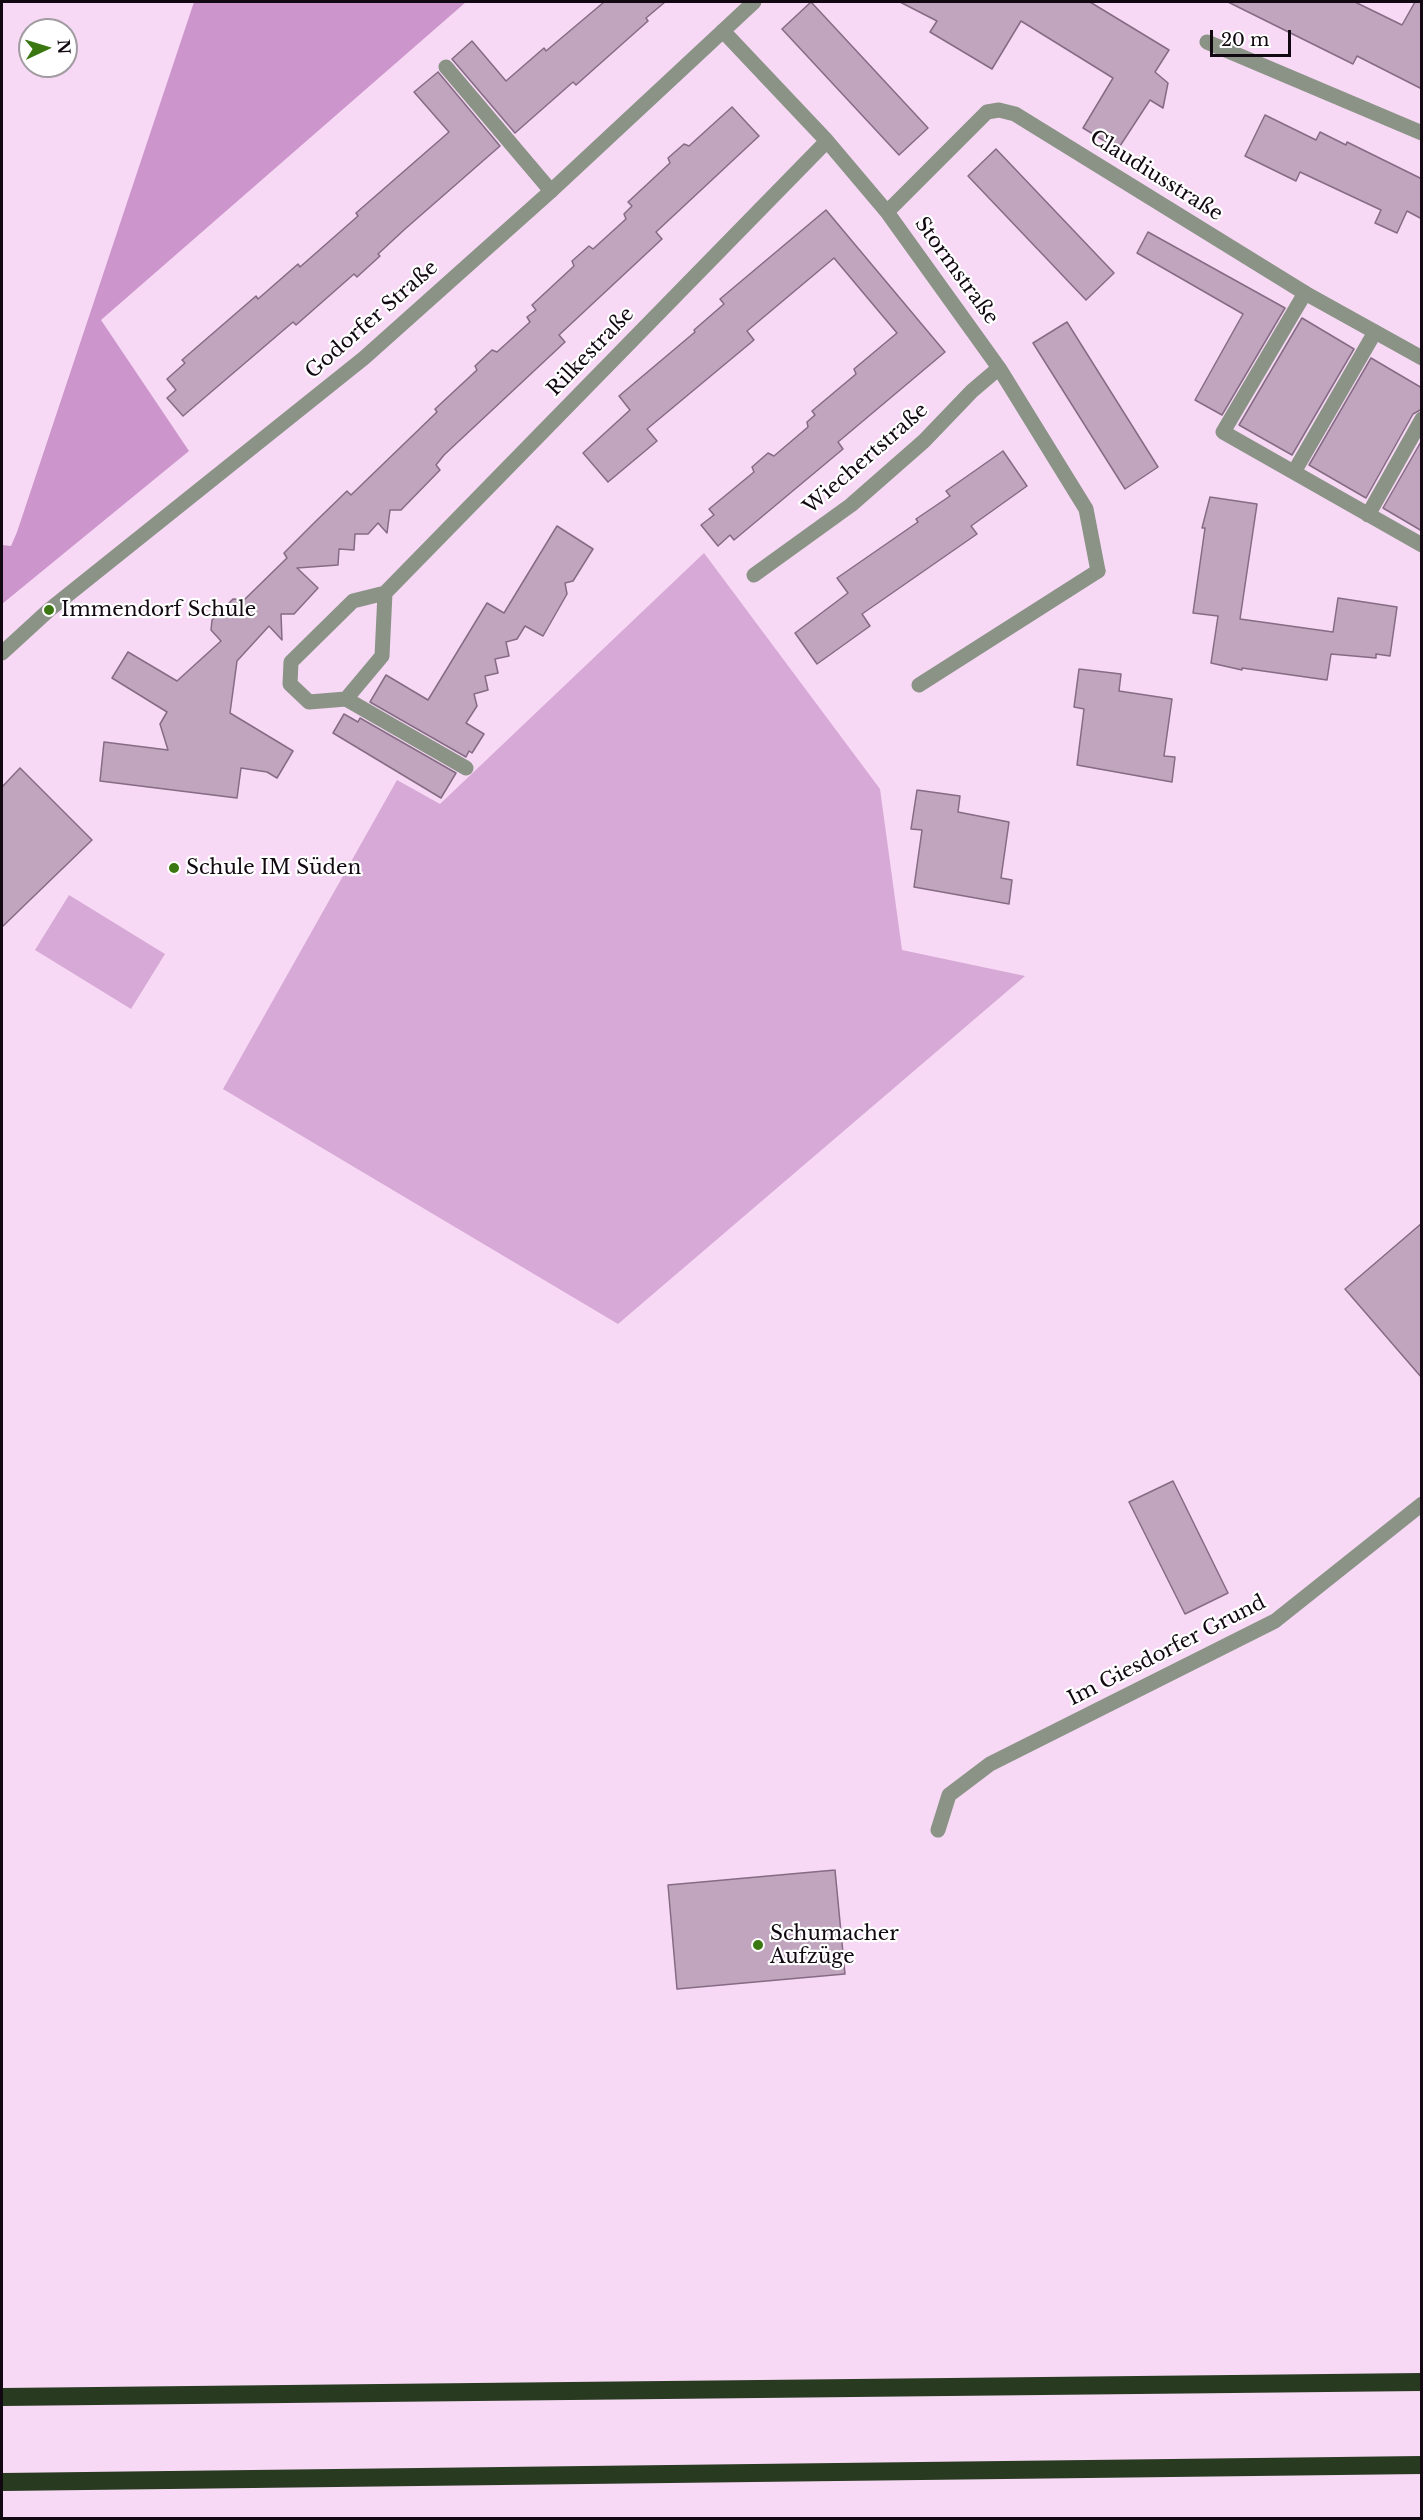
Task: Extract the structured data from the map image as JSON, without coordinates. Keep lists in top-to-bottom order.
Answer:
{
  "streets": {
    "street": [
      "Claudiusstraße",
      "Stormstraße",
      "Godorfer Straße",
      "Rilkestraße",
      "Wiechertstraße",
      "Im Giesdorfer Grund"
    ]
  },
  "crossings": [
    ["Claudiusstraße", "Stormstraße"],
    ["Stormstraße", "Godorfer Straße"],
    ["Stormstraße", "Rilkestraße"],
    ["Stormstraße", "Wiechertstraße"]
  ],
  "places": ["Immendorf Schule", "Schule IM Süden", "Schumacher Aufzüge"],
  "scale_bar": "20 m",
  "north": "right"
}
